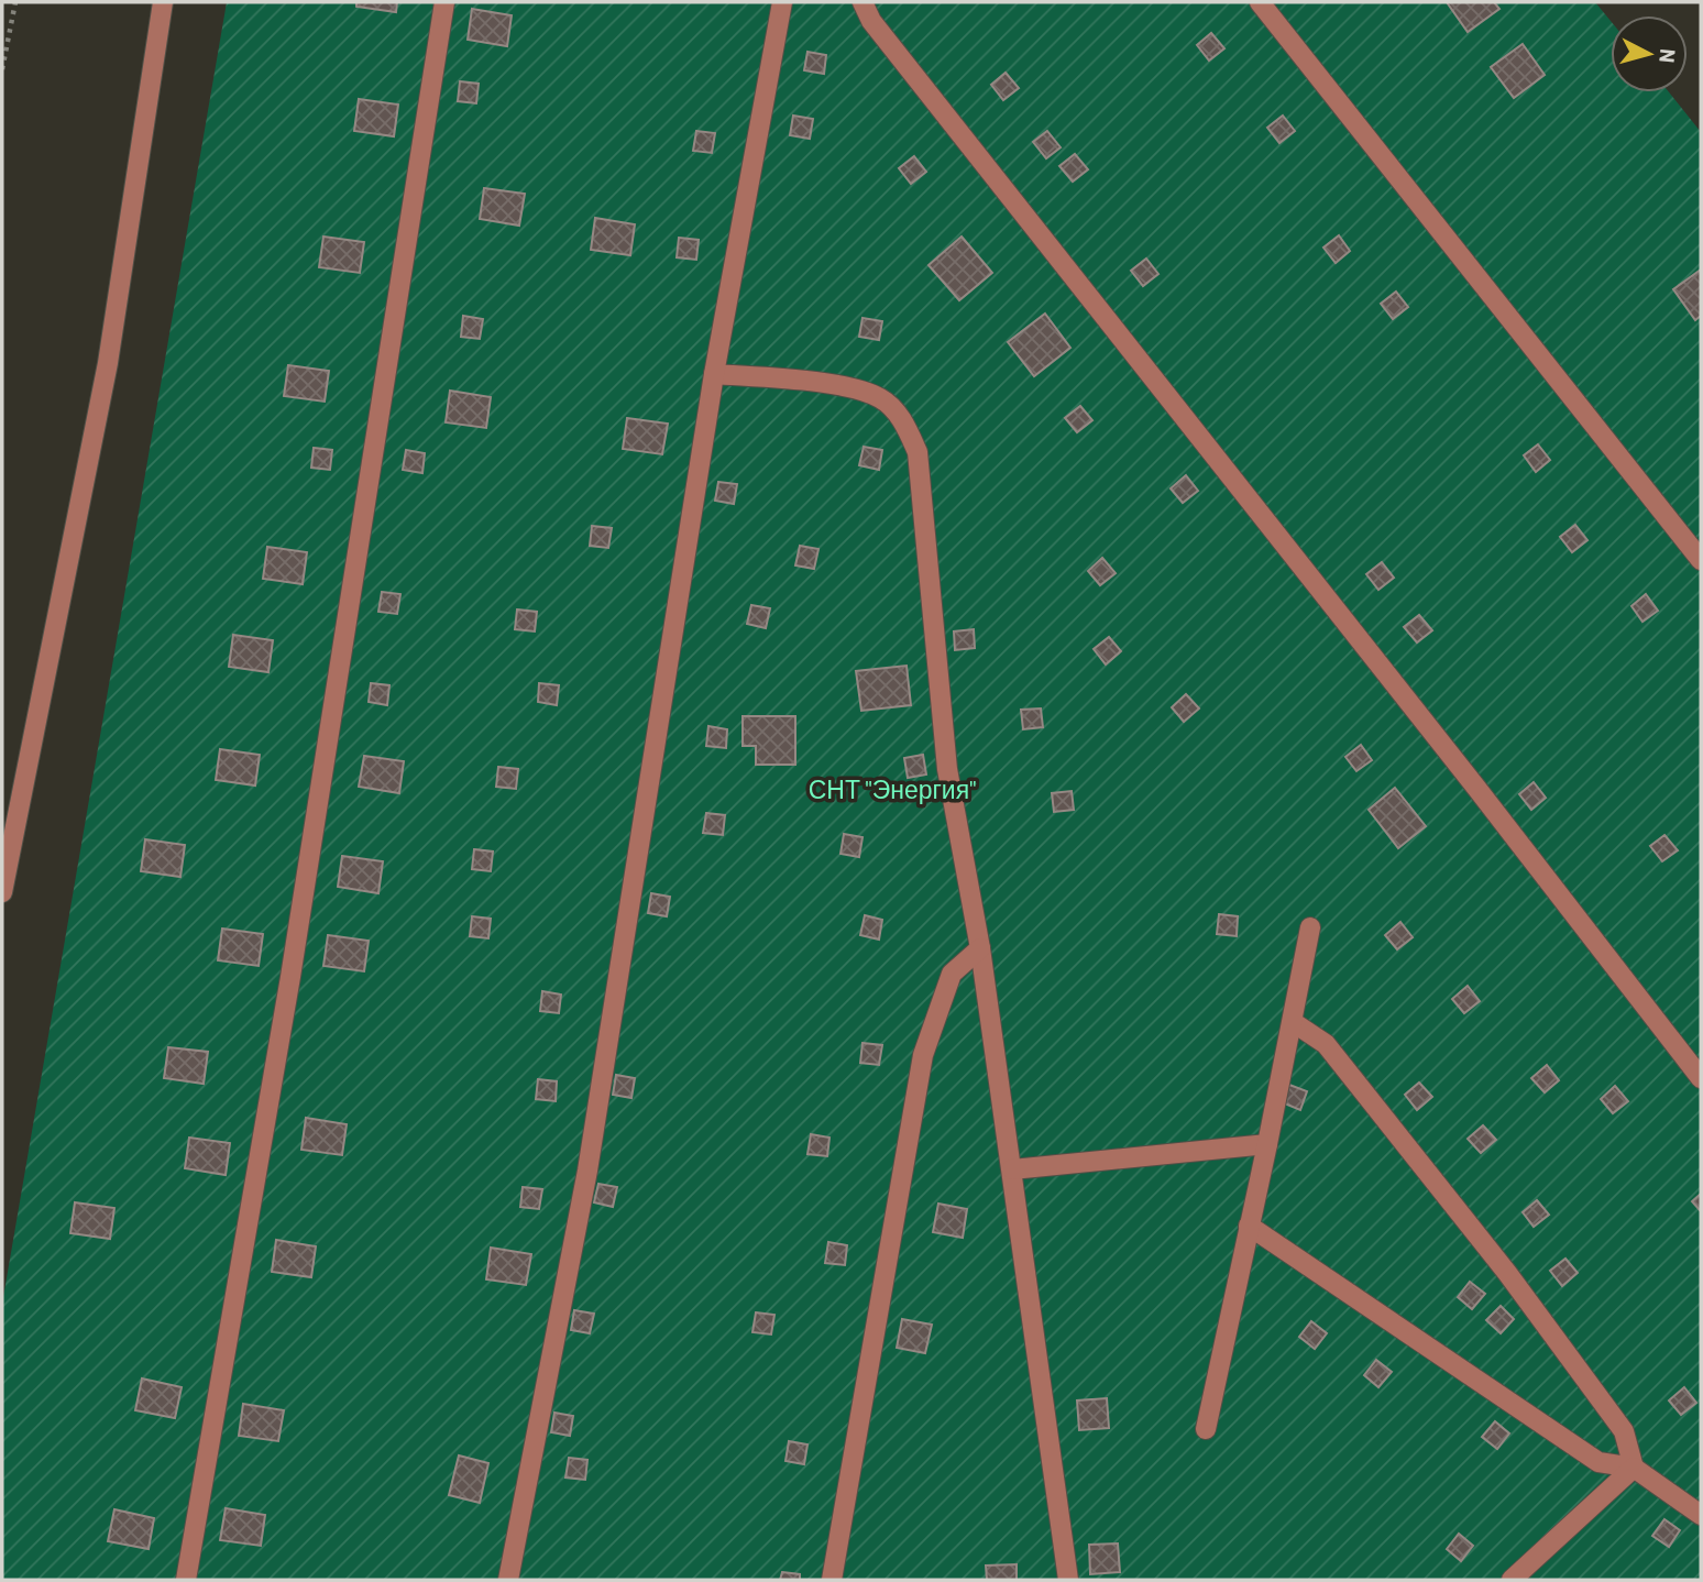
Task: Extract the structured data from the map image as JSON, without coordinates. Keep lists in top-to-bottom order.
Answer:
{
  "parks": ["СНТ \"Энергия\""],
  "north": "right"
}
